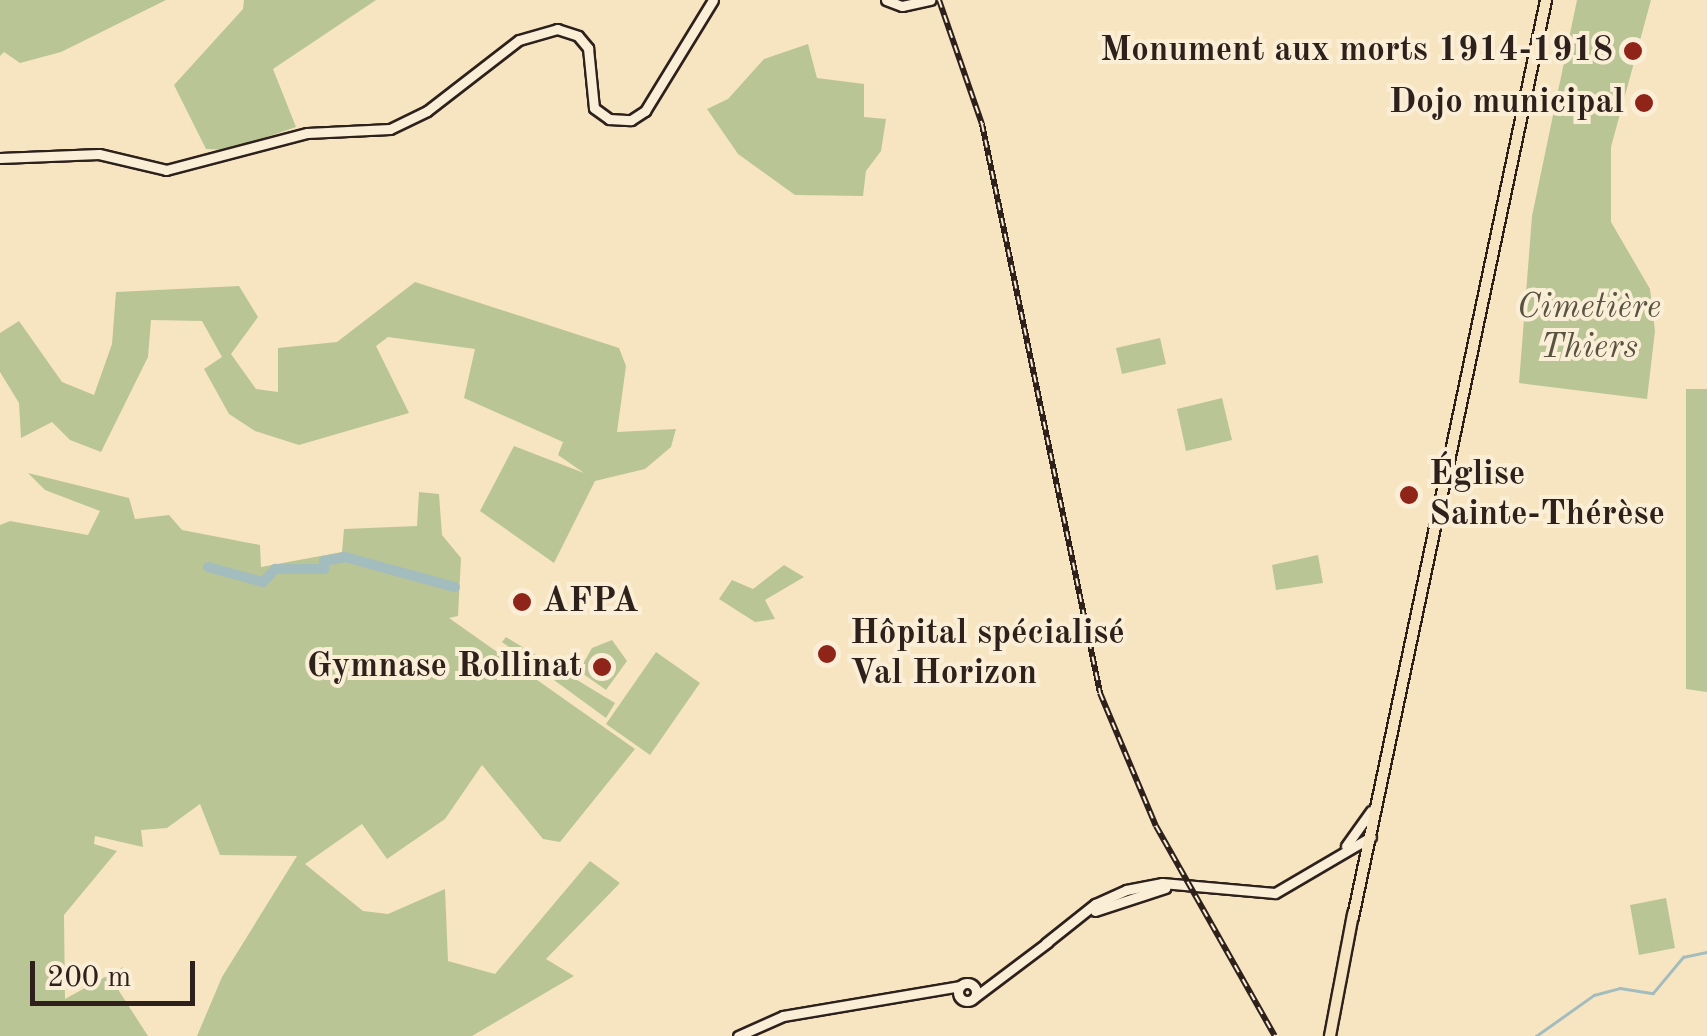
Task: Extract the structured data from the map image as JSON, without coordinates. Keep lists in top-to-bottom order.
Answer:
{
  "parks": ["Cimetière Thiers"],
  "places": [
    "Monument aux morts 1914-1918",
    "Dojo municipal",
    "Église Sainte-Thérèse",
    "AFPA",
    "Hôpital spécialisé Val Horizon",
    "Gymnase Rollinat"
  ],
  "scale_bar": "200 m"
}
